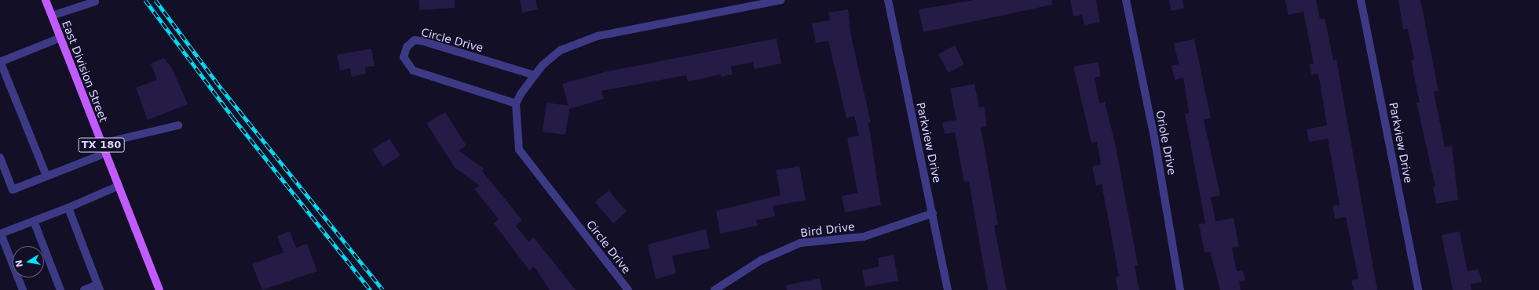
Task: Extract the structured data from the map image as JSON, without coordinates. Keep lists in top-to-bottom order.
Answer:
{
  "streets": {
    "main road": ["East Division Street", "TX 180"],
    "street": [
      "Circle Drive",
      "Parkview Drive",
      "Oriole Drive",
      "Bird Drive"
    ]
  },
  "crossings": [
    ["Parkview Drive", "Bird Drive"]
  ],
  "north": "left"
}
